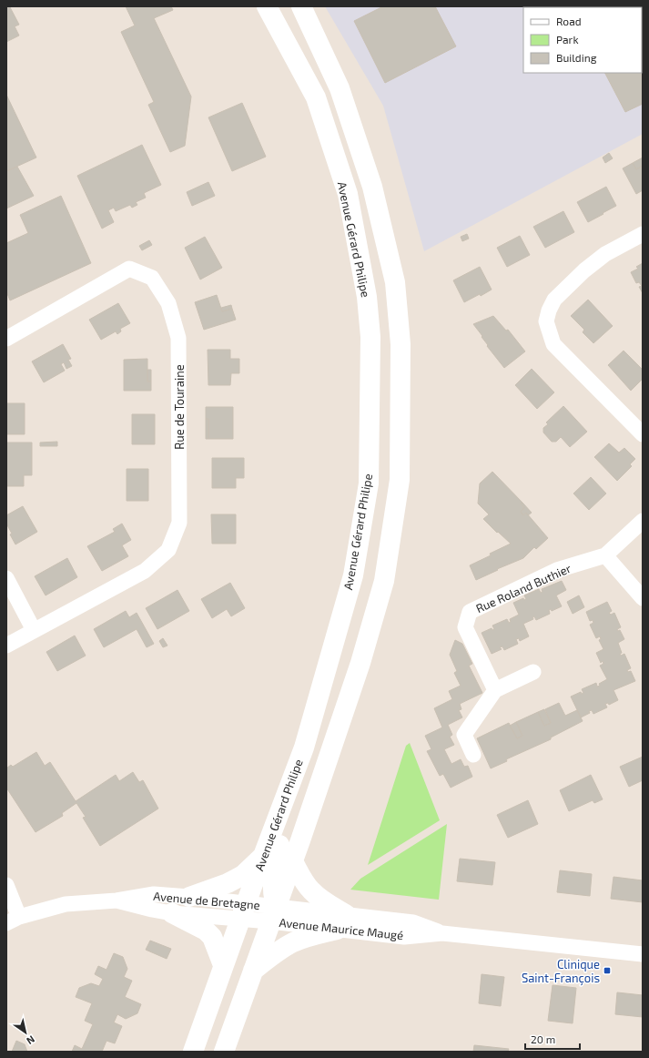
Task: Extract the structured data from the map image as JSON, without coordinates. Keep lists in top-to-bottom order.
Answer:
{
  "streets": {
    "main road": ["Avenue Gérard Philipe"],
    "street": [
      "Rue de Touraine",
      "Rue Roland Buthier",
      "Avenue de Bretagne",
      "Avenue Maurice Maugé"
    ]
  },
  "crossings": [
    ["Avenue Gérard Philipe", "Avenue de Bretagne"],
    ["Avenue de Bretagne", "Avenue Maurice Maugé"]
  ],
  "places": {
    "transit": ["Clinique Saint-François"]
  },
  "legend": ["Road", "Park", "Building"],
  "scale_bar": "20 m",
  "north": "bottom right"
}
